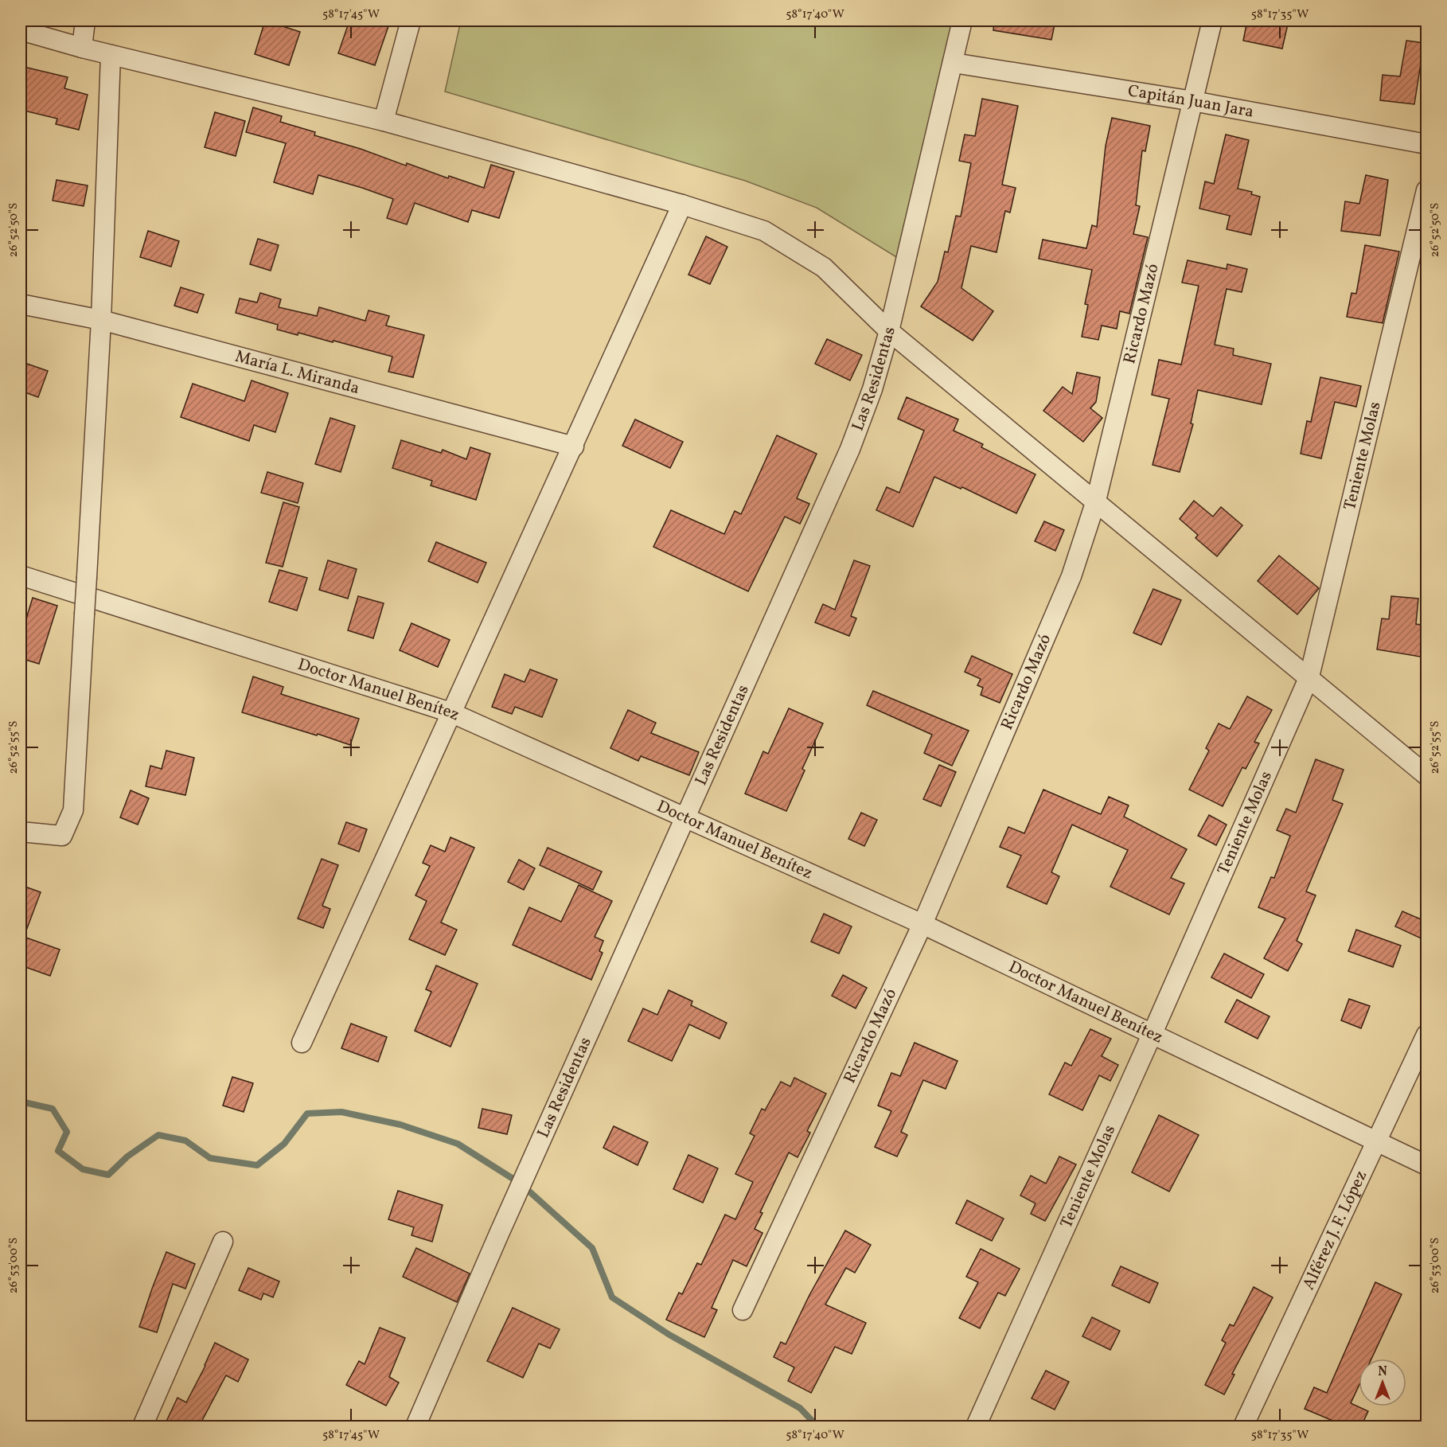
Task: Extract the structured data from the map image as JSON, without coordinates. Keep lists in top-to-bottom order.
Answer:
{
  "streets": {
    "street": [
      "Capitán Juan Jara",
      "Ricardo Mazó",
      "María L. Miranda",
      "Las Residentas",
      "Teniente Molas",
      "Doctor Manuel Benítez",
      "Alférez J. F. López"
    ]
  },
  "crossings": [
    ["Capitán Juan Jara", "Ricardo Mazó"],
    ["Capitán Juan Jara", "Las Residentas"],
    ["Ricardo Mazó", "Doctor Manuel Benítez"],
    ["Las Residentas", "Doctor Manuel Benítez"],
    ["Teniente Molas", "Doctor Manuel Benítez"],
    ["Doctor Manuel Benítez", "Alférez J. F. López"]
  ],
  "north": "top",
  "coordinates": [
    "58°17'45\"W",
    "58°17'40\"W",
    "58°17'35\"W",
    "26°52'50\"S",
    "26°52'55\"S",
    "26°53'00\"S"
  ]
}
